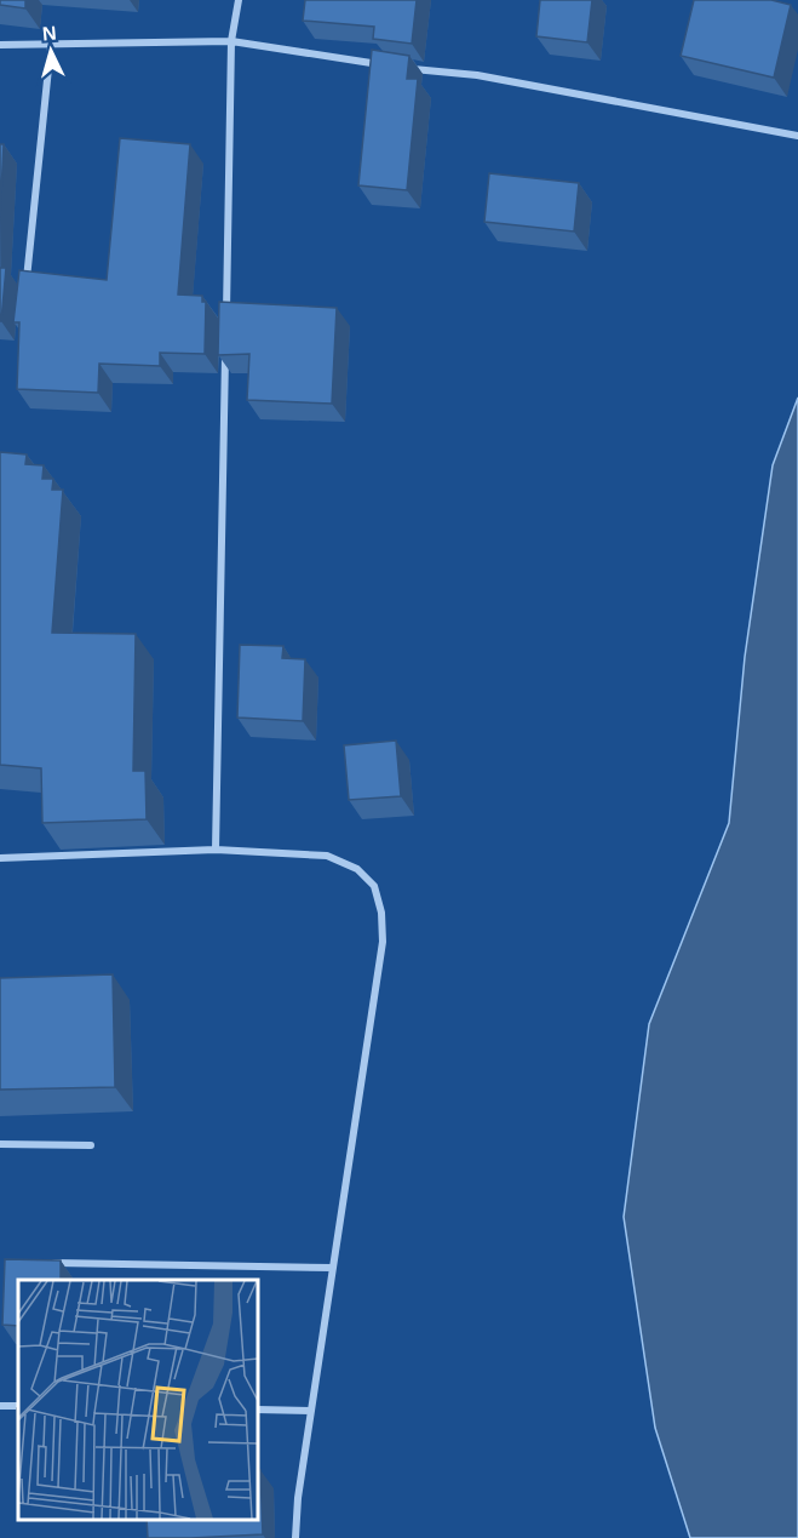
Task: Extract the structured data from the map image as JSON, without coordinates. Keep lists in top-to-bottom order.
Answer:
{
  "north": "top"
}
